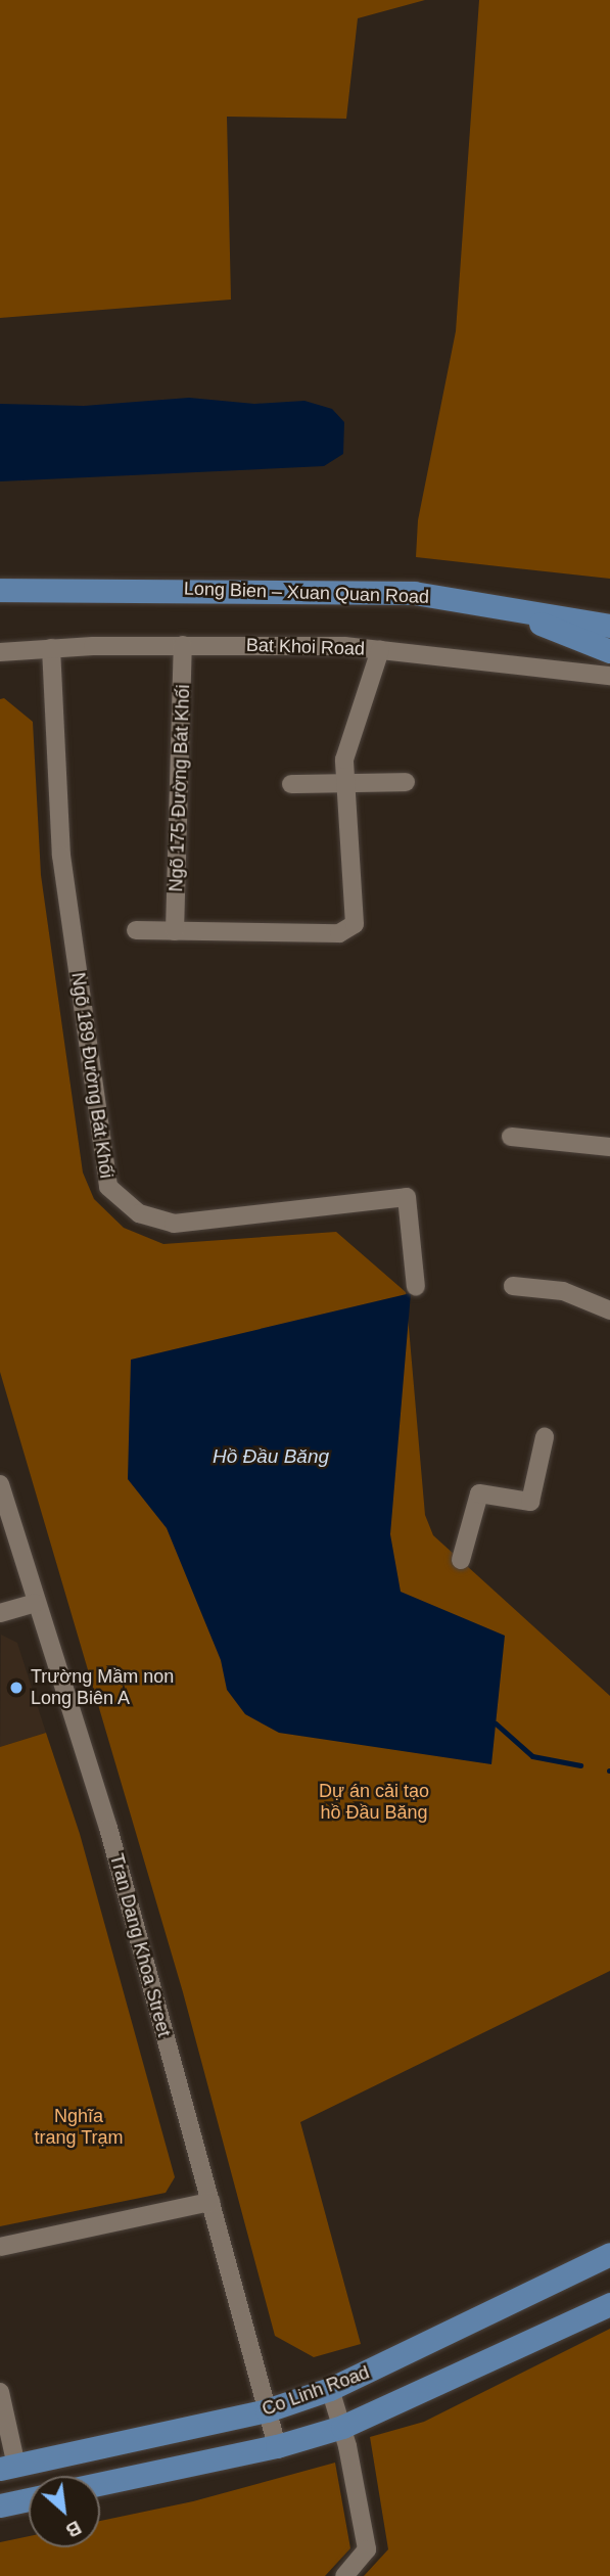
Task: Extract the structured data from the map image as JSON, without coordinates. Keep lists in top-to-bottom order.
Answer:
{
  "streets": {
    "main road": ["Long Bien – Xuan Quan Road", "Co Linh Road"],
    "street": [
      "Bat Khoi Road",
      "Ngõ 175 Đường Bát Khối",
      "Ngõ 189 Đường Bát Khối",
      "Tran Dang Khoa Street"
    ]
  },
  "crossings": [
    ["Bat Khoi Road", "Ngõ 175 Đường Bát Khối"],
    ["Bat Khoi Road", "Ngõ 189 Đường Bát Khối"],
    ["Tran Dang Khoa Street", "Co Linh Road"]
  ],
  "water": ["Hồ Đầu Băng"],
  "parks": ["Dự án cải tạo hồ Đầu Băng", "Nghĩa trang Trạm"],
  "places": ["Trường Mầm non Long Biên A"],
  "north": "bottom right"
}
